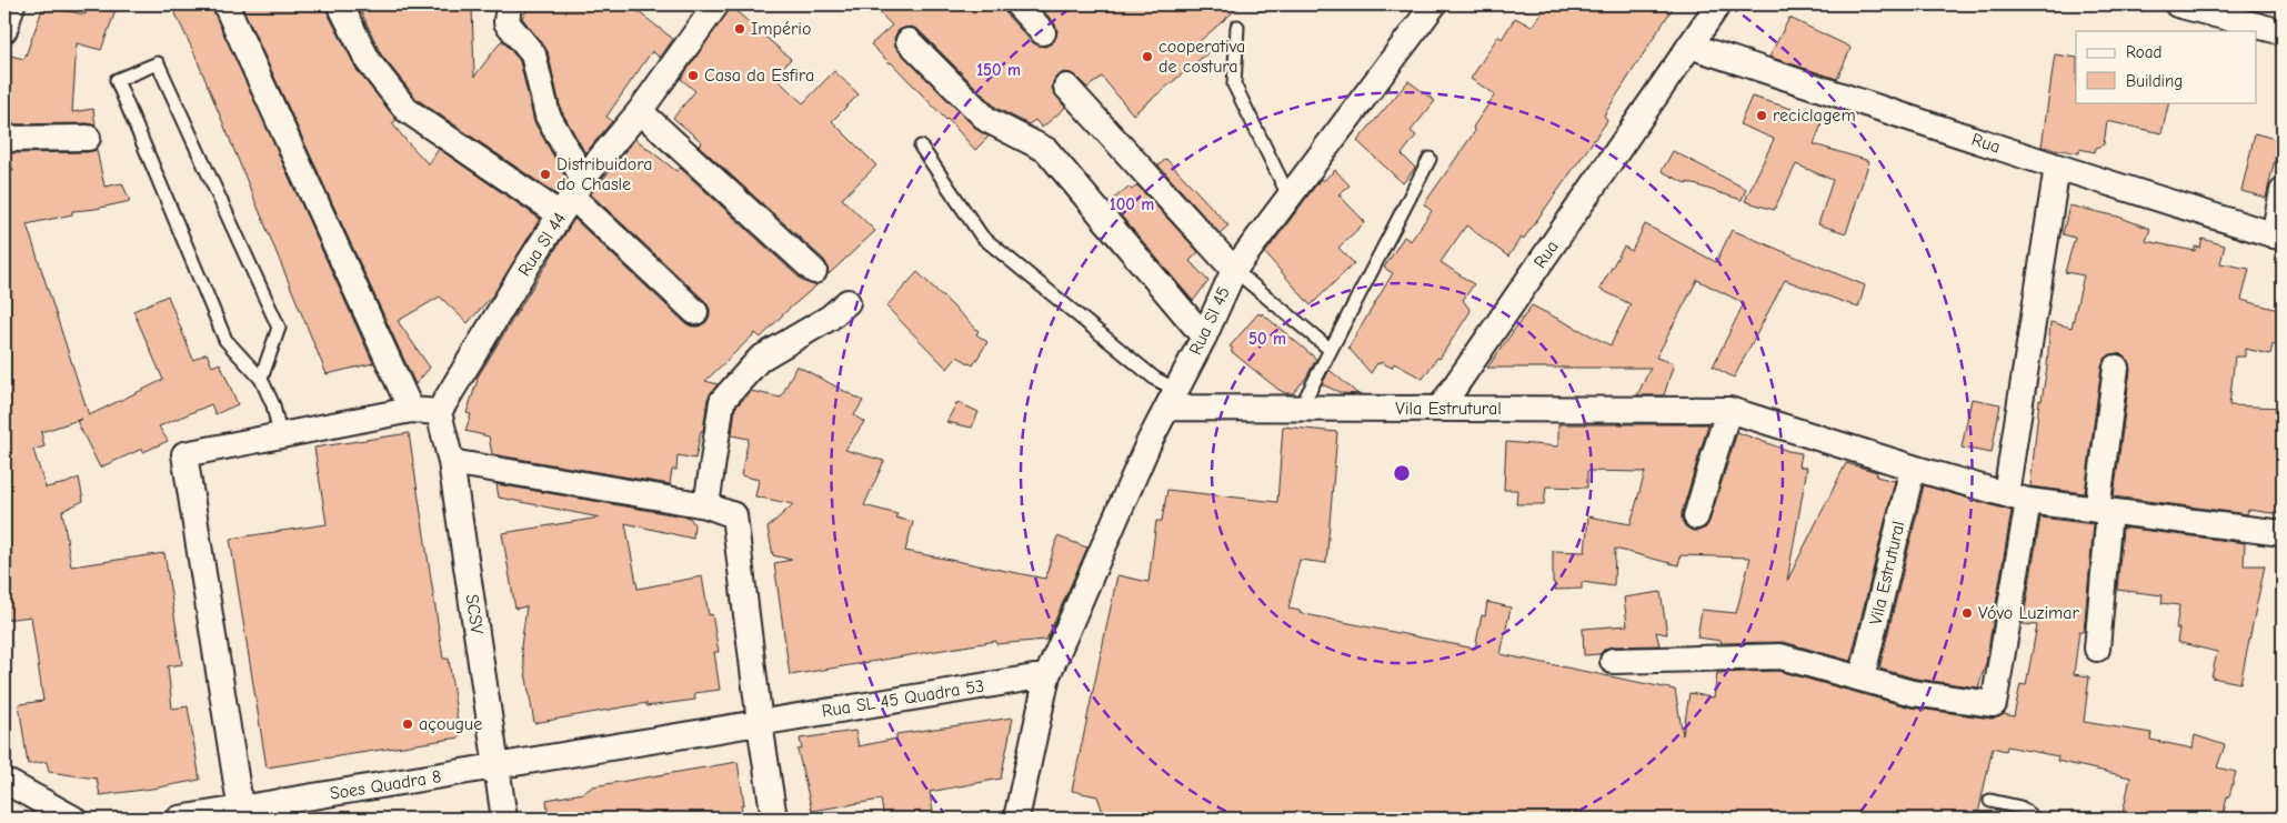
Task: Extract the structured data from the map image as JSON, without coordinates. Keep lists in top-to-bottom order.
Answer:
{
  "streets": {
    "street": [
      "Rua",
      "Rua Sl 44",
      "Rua Sl 45",
      "Vila Estrutural",
      "SCSV",
      "Rua SL 45 Quadra 53",
      "Soes Quadra 8"
    ]
  },
  "crossings": [
    ["Rua", "Vila Estrutural"],
    ["Rua Sl 44", "SCSV"],
    ["Rua Sl 45", "Vila Estrutural"],
    ["Rua Sl 45", "Rua SL 45 Quadra 53"],
    ["SCSV", "Rua SL 45 Quadra 53"],
    ["SCSV", "Soes Quadra 8"],
    ["Rua SL 45 Quadra 53", "Soes Quadra 8"]
  ],
  "places": [
    "Império",
    "cooperativa de costura",
    "Casa da Esfira",
    "reciclagem",
    "Distribuidora do Chasle",
    "Vóvo Luzimar",
    "açougue"
  ],
  "legend": ["Road", "Building"],
  "rings": ["150 m", "100 m", "50 m"]
}
